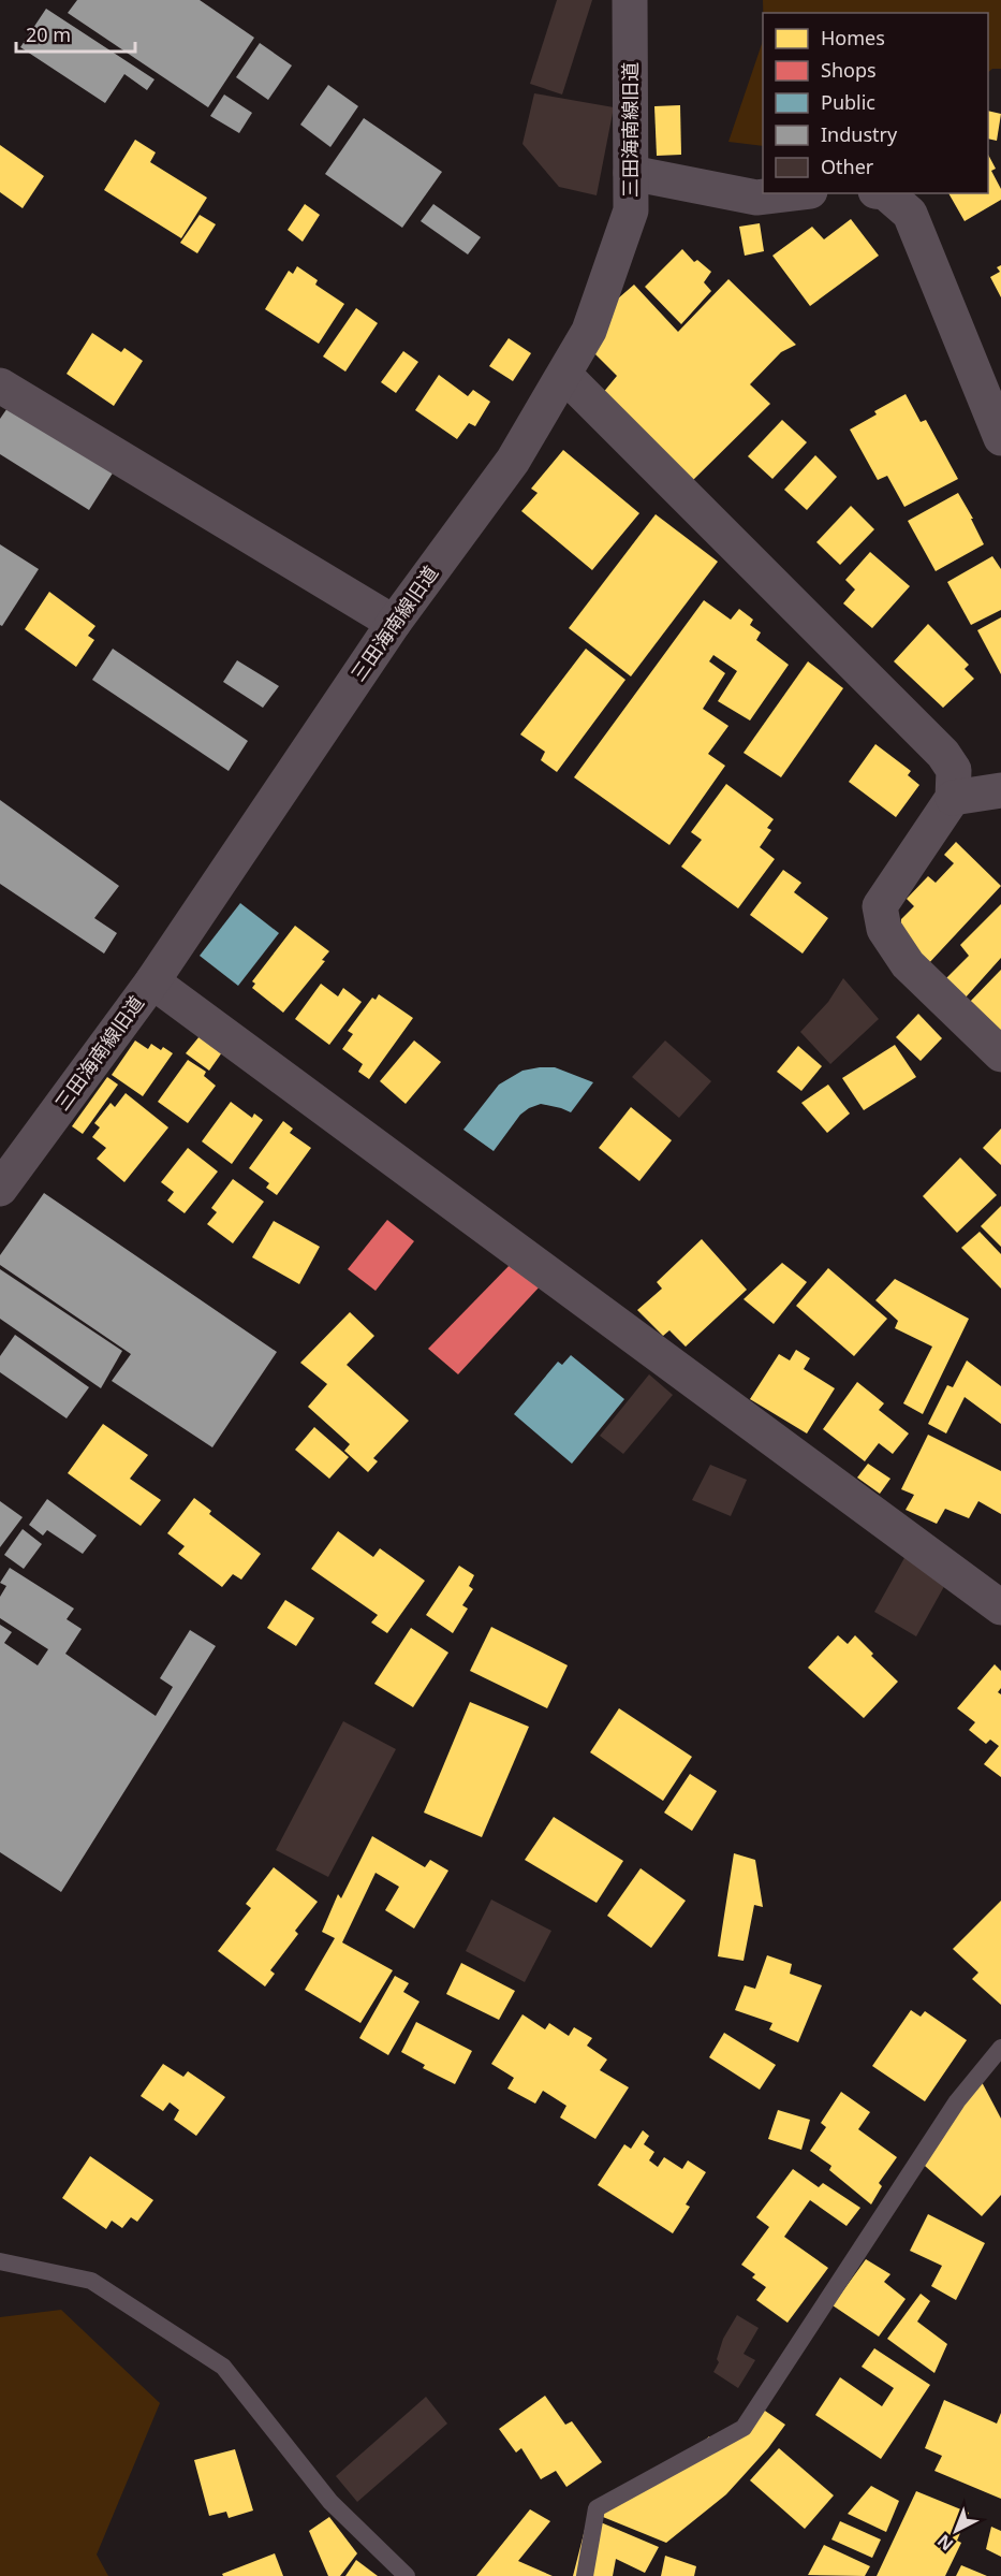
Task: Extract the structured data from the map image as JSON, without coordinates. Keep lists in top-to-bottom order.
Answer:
{
  "streets": {
    "street": ["三田海南線旧道"]
  },
  "legend": [
    "Homes",
    "Shops",
    "Public",
    "Industry",
    "Other"
  ],
  "scale_bar": "20 m",
  "north": "bottom left"
}
